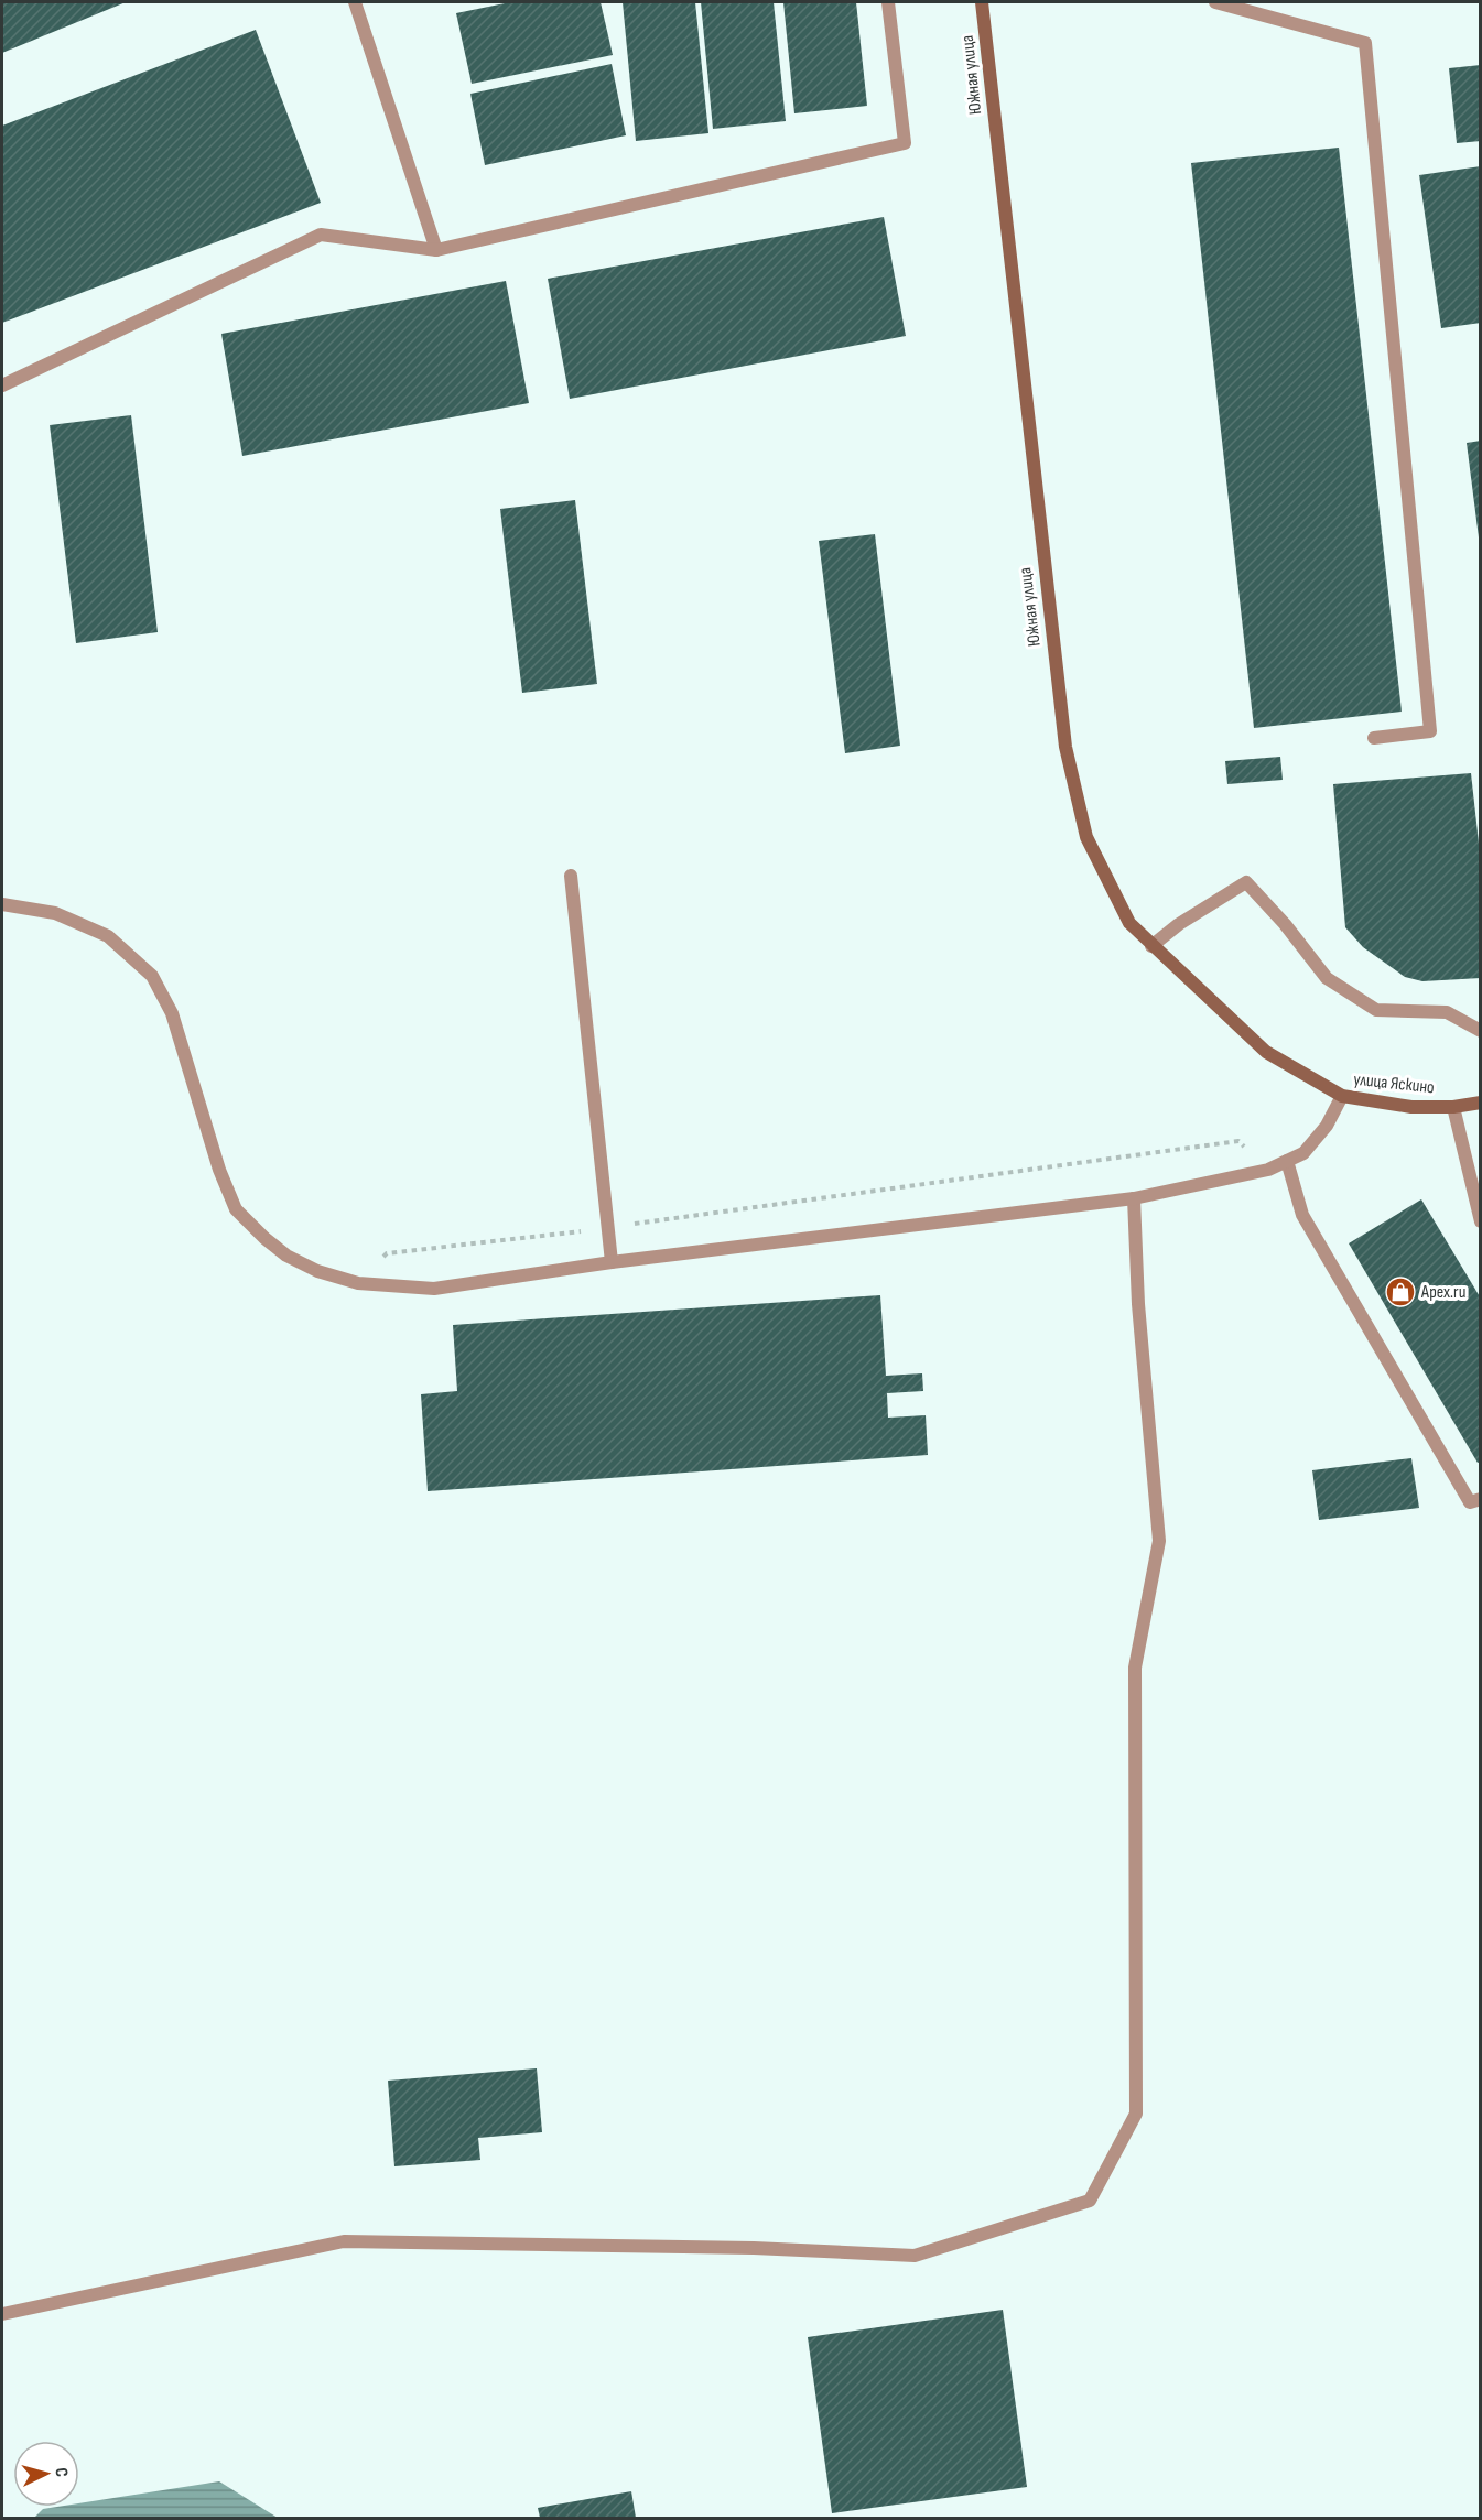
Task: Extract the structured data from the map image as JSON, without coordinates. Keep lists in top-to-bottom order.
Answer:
{
  "streets": {
    "street": ["Южная улица", "улица Яскино"]
  },
  "crossings": [
    ["Южная улица", "улица Яскино"]
  ],
  "places": {
    "shop": ["Apex.ru"]
  },
  "north": "right"
}
